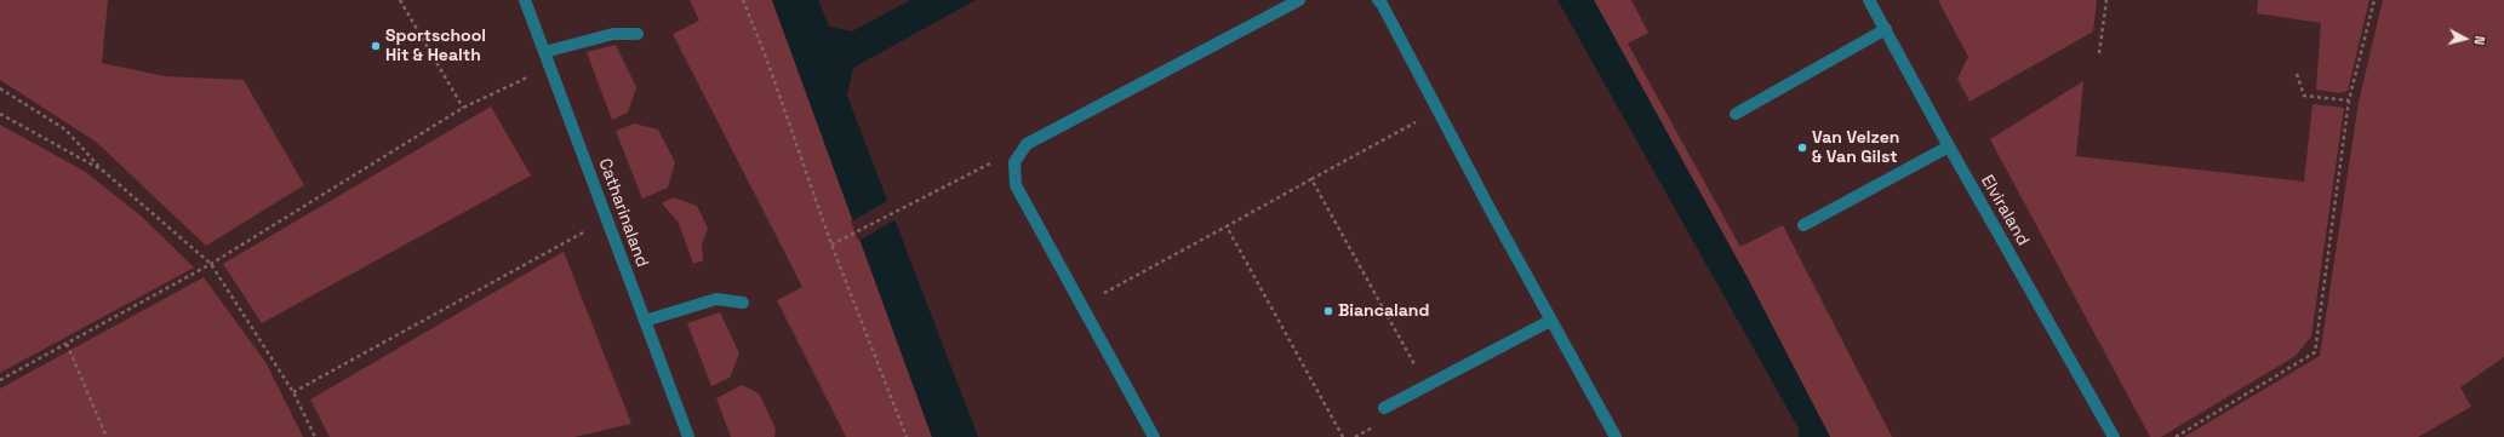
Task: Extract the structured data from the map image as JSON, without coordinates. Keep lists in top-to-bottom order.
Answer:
{
  "streets": {
    "street": ["Elviraland", "Catharinaland"]
  },
  "places": ["Sportschool Hit & Health", "Van Velzen & Van Gilst", "Biancaland"],
  "north": "right"
}
